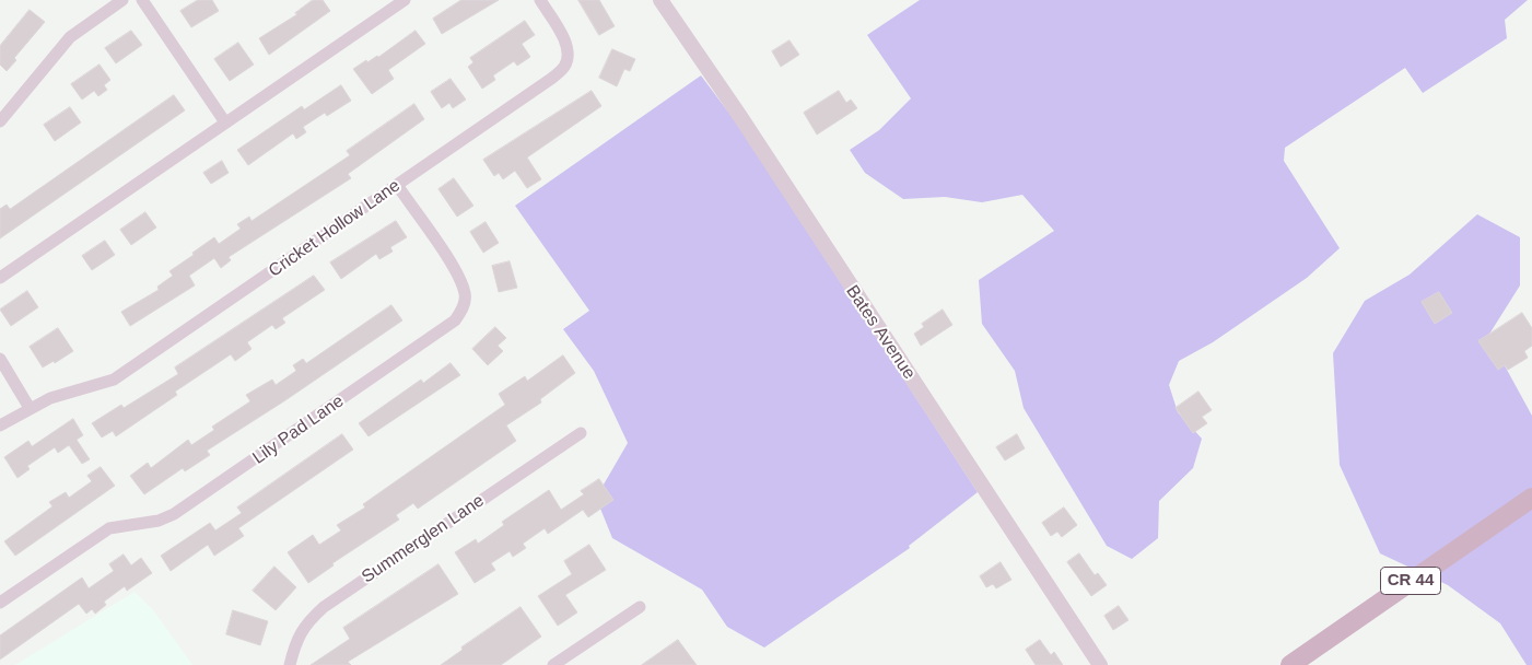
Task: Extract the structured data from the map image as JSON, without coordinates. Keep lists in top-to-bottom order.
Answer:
{
  "streets": {
    "main road": ["CR 44"],
    "street": [
      "Cricket Hollow Lane",
      "Bates Avenue",
      "Lily Pad Lane",
      "Summerglen Lane"
    ]
  },
  "crossings": [
    ["Cricket Hollow Lane", "Lily Pad Lane"]
  ]
}
